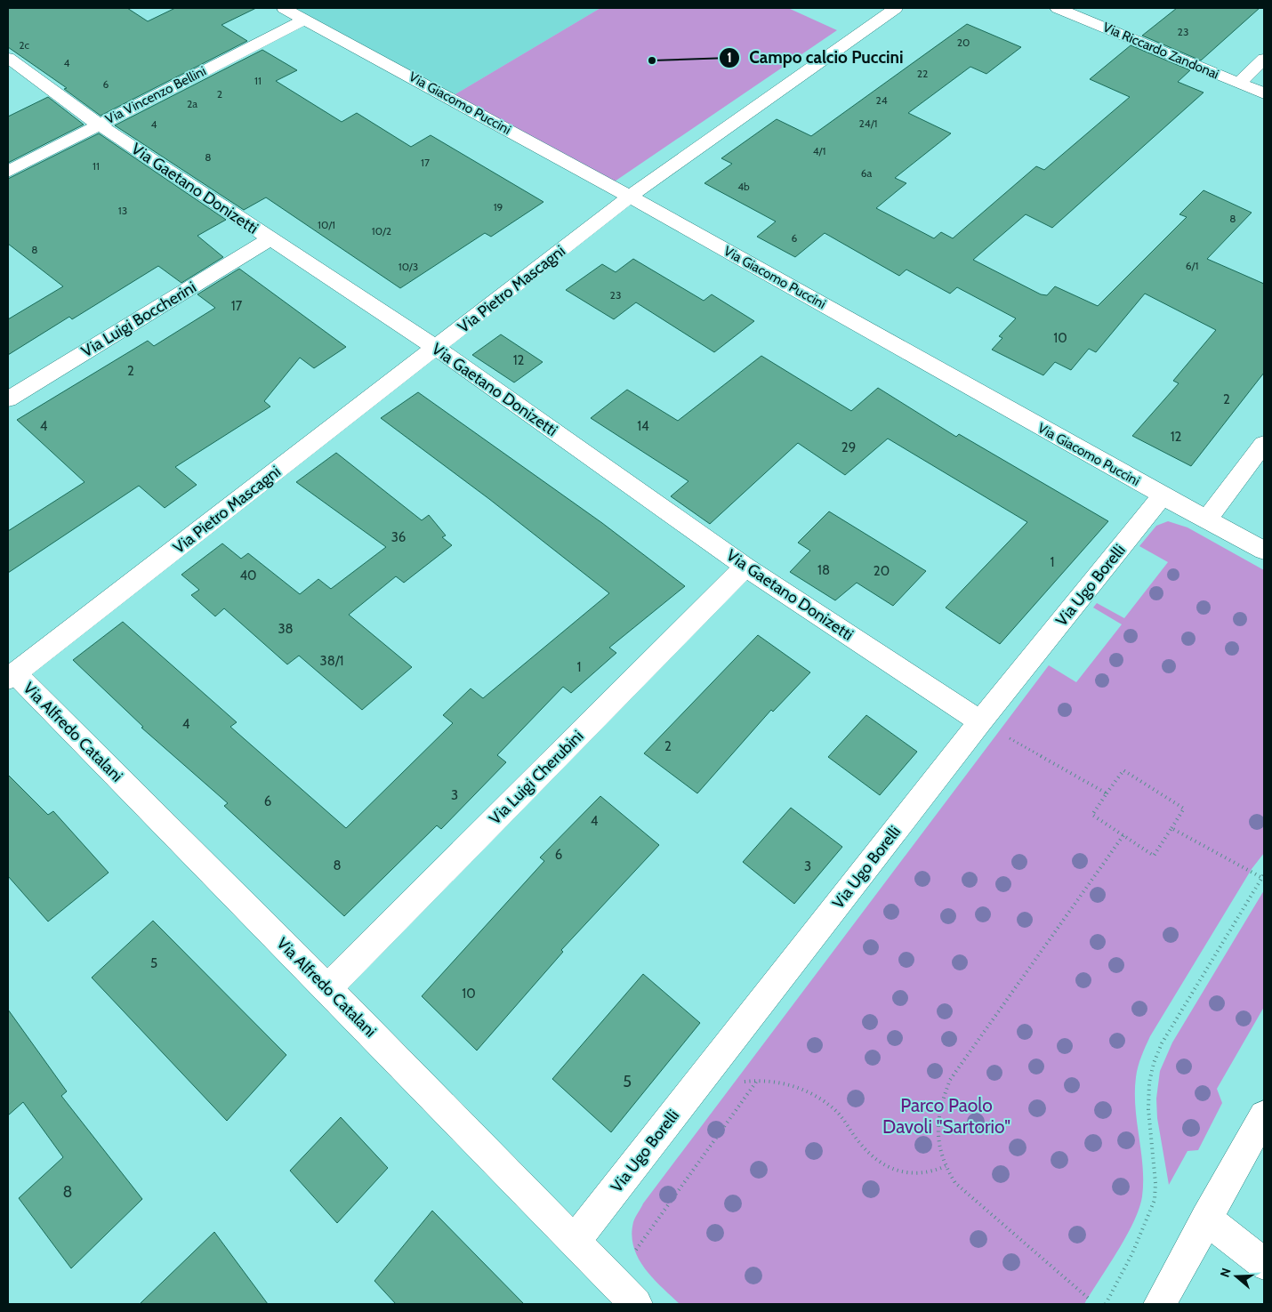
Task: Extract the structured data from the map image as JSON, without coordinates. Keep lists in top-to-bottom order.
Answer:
{
  "streets": {
    "street": [
      "Via Riccardo Zandonai",
      "Via Vincenzo Bellini",
      "Via Giacomo Puccini",
      "Via Gaetano Donizetti",
      "Via Pietro Mascagni",
      "Via Luigi Boccherini",
      "Via Ugo Borelli",
      "Via Alfredo Catalani",
      "Via Luigi Cherubini"
    ]
  },
  "crossings": [
    ["Via Vincenzo Bellini", "Via Giacomo Puccini"],
    ["Via Vincenzo Bellini", "Via Gaetano Donizetti"],
    ["Via Giacomo Puccini", "Via Pietro Mascagni"],
    ["Via Giacomo Puccini", "Via Ugo Borelli"],
    ["Via Gaetano Donizetti", "Via Pietro Mascagni"],
    ["Via Gaetano Donizetti", "Via Luigi Boccherini"],
    ["Via Gaetano Donizetti", "Via Ugo Borelli"],
    ["Via Gaetano Donizetti", "Via Luigi Cherubini"],
    ["Via Pietro Mascagni", "Via Alfredo Catalani"],
    ["Via Ugo Borelli", "Via Alfredo Catalani"],
    ["Via Alfredo Catalani", "Via Luigi Cherubini"]
  ],
  "parks": ["Parco Paolo Davoli \"Sartorio\""],
  "places": ["Campo calcio Puccini"],
  "house_numbers": [
    "23",
    "20",
    "2c",
    "4",
    "22",
    "11",
    "6",
    "2",
    "24",
    "2a",
    "24/1",
    "4",
    "4/1",
    "8",
    "17",
    "11",
    "6a",
    "4b",
    "19",
    "13",
    "8",
    "10/1",
    "10/2",
    "6",
    "8",
    "6/1",
    "10/3",
    "23",
    "17",
    "10",
    "12",
    "2",
    "2",
    "4",
    "14",
    "12",
    "29",
    "36",
    "1",
    "18",
    "20",
    "40",
    "38",
    "38/1",
    "1",
    "4",
    "2",
    "3",
    "6",
    "4",
    "6",
    "8",
    "3",
    "5",
    "10",
    "5",
    "8"
  ],
  "north": "left"
}
